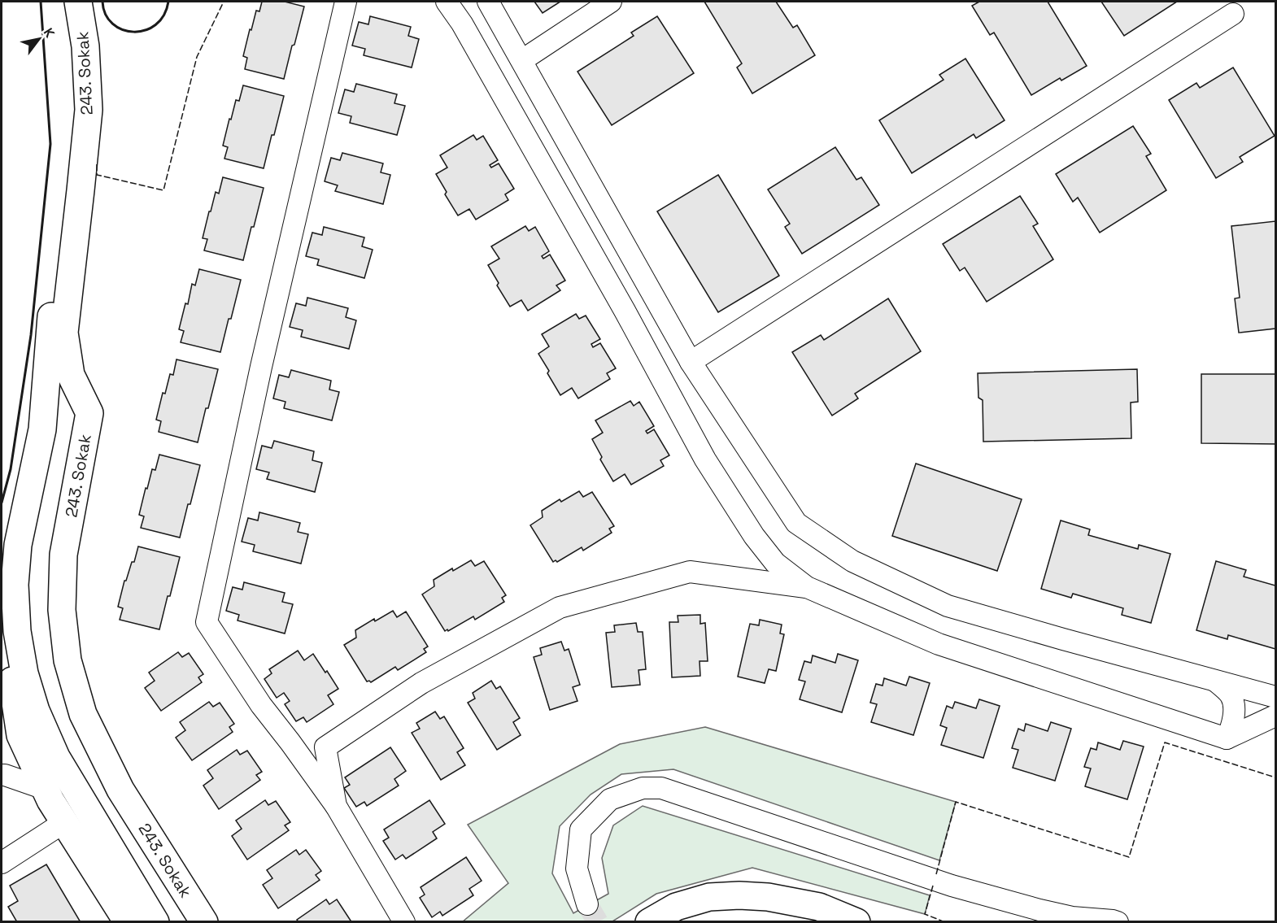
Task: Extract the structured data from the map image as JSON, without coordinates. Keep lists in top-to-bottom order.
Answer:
{
  "streets": {
    "street": ["243. Sokak"]
  },
  "north": "top right"
}
